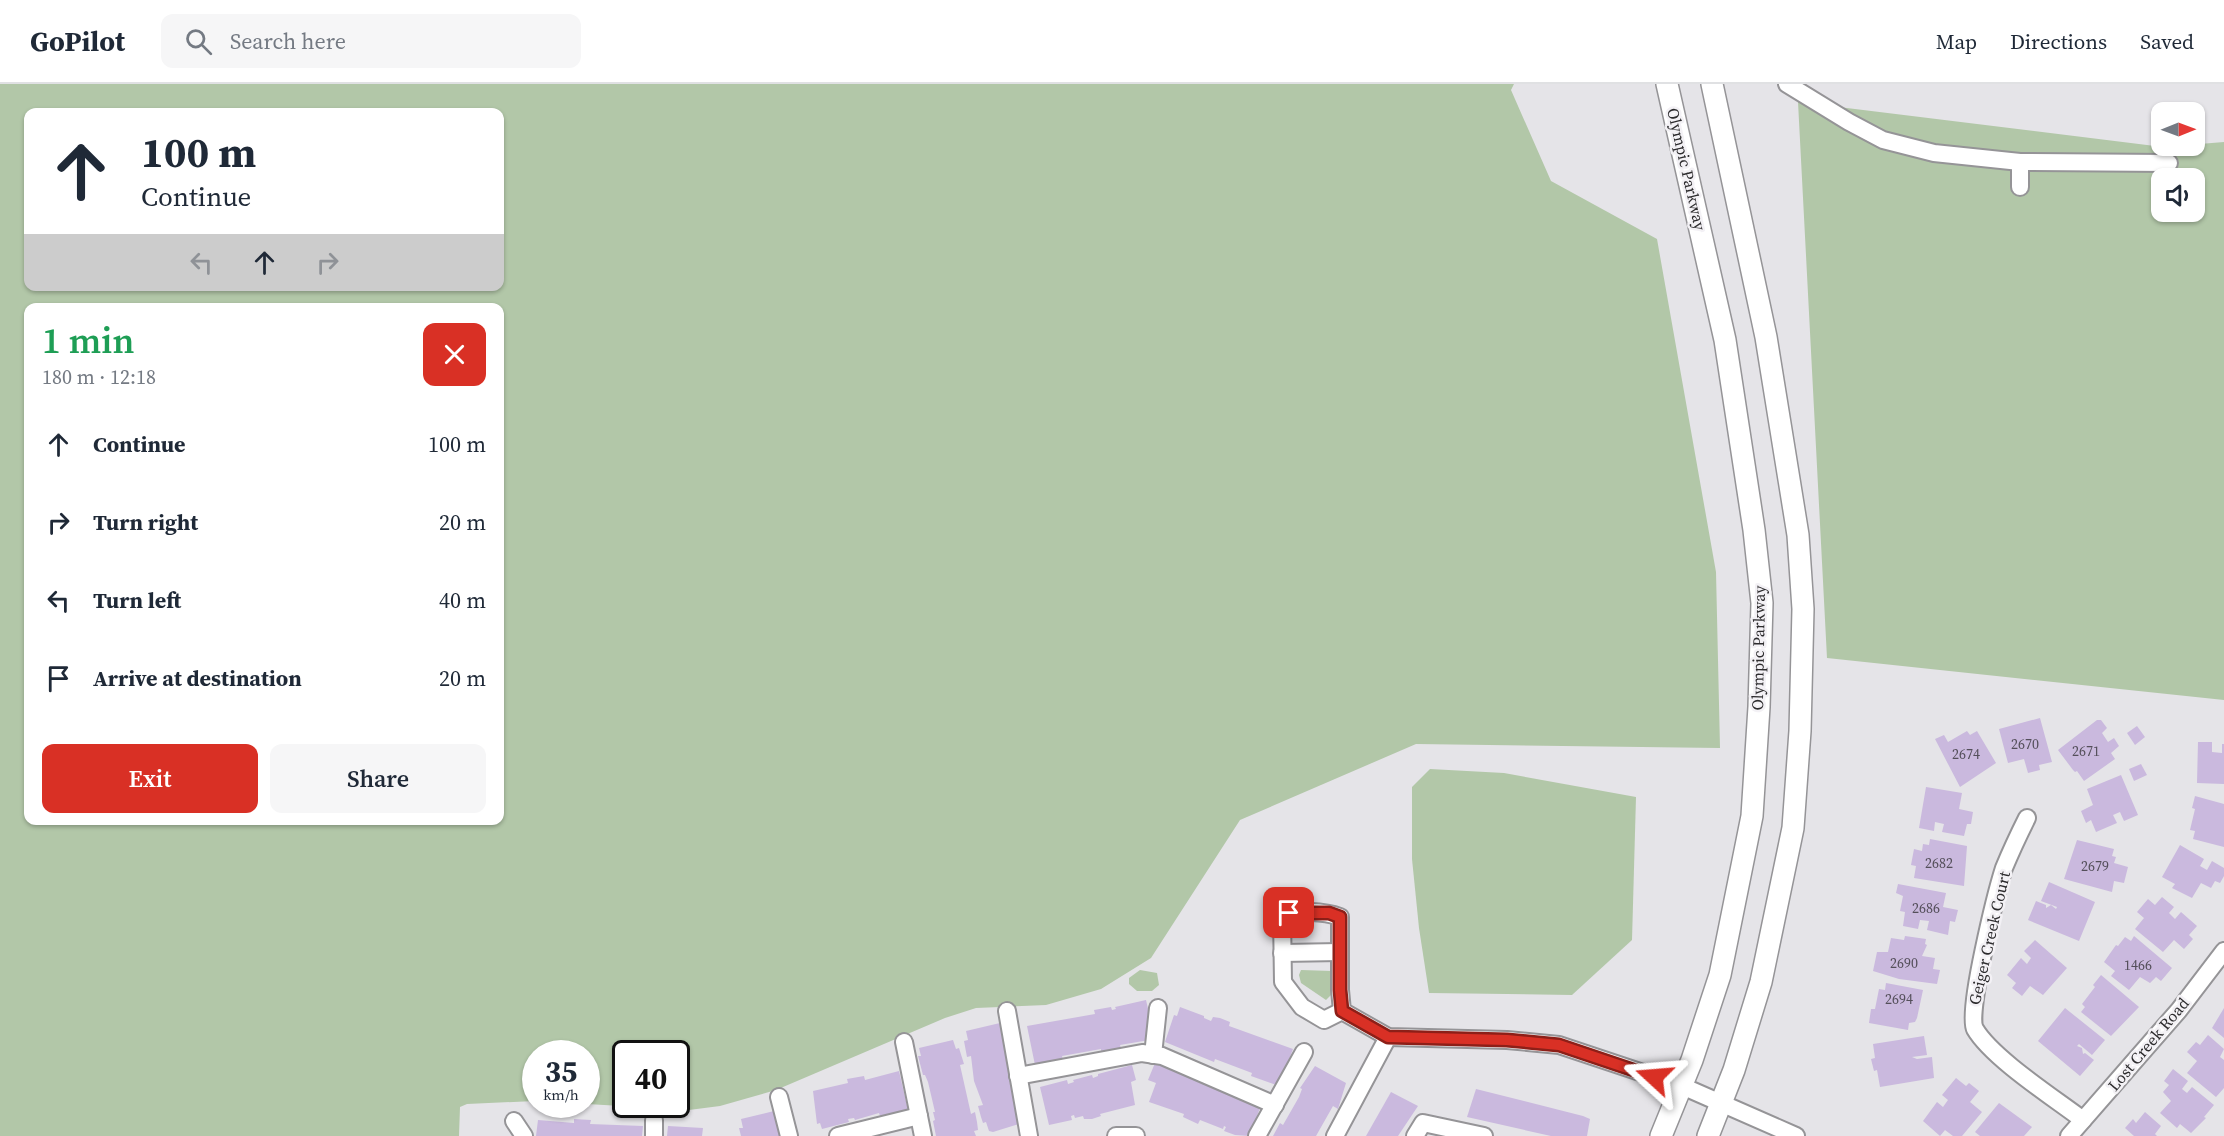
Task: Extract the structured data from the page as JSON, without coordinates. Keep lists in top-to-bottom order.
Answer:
{
  "streets": {
    "main road": ["Olympic Parkway"],
    "street": ["Geiger Creek Court", "Lost Creek Road"]
  },
  "crossings": [
    ["Geiger Creek Court", "Lost Creek Road"]
  ],
  "house_numbers": [
    "2670",
    "2671",
    "2674",
    "2682",
    "2679",
    "2686",
    "2690",
    "1466",
    "2694"
  ],
  "north": "right",
  "page": {
    "header": "GoPilot",
    "search": "Search here",
    "nav": ["Map", "Directions", "Saved"],
    "turn": ["100 m", "Continue"],
    "heading": ["1 min", "180 m · 12:18"],
    "list": [
      {
        "name": "Continue",
        "value": "100 m"
      },
      {
        "name": "Turn right",
        "value": "20 m"
      },
      {
        "name": "Turn left",
        "value": "40 m"
      },
      {
        "name": "Arrive at destination",
        "value": "20 m"
      }
    ],
    "buttons": ["Exit", "Share"],
    "speed": "35 km/h",
    "limit": "40"
  }
}
